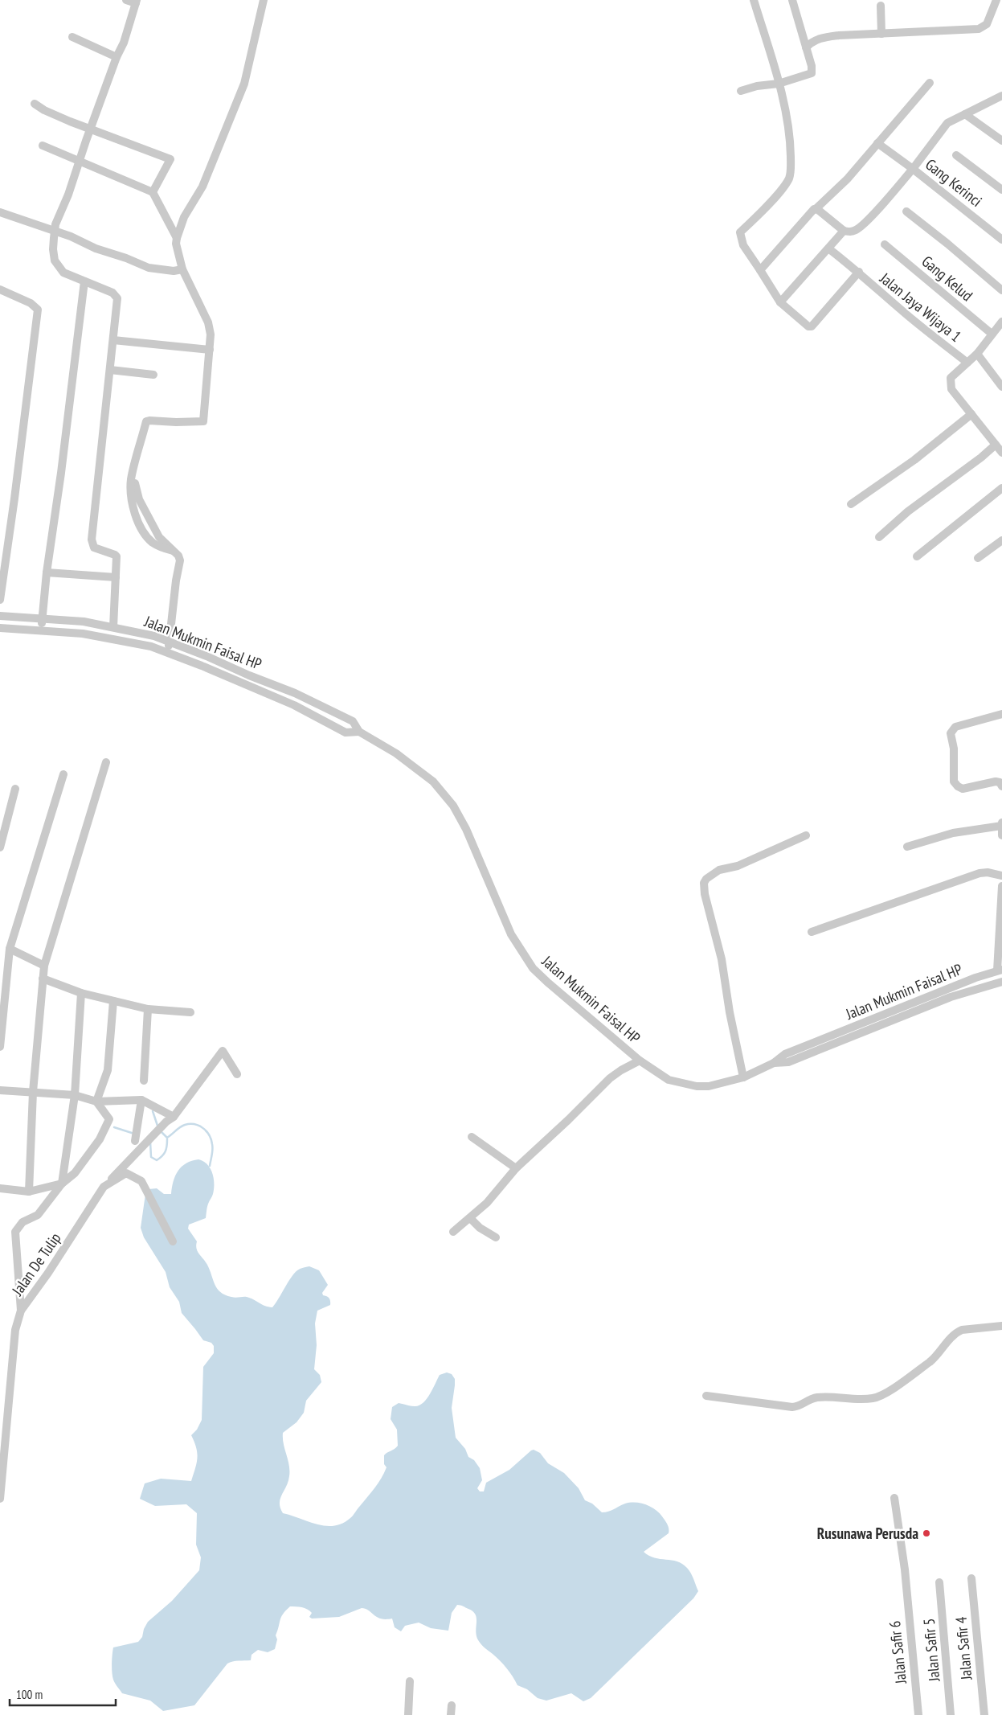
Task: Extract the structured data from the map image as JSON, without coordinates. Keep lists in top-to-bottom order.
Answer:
{
  "streets": {
    "street": [
      "Gang Kerinci",
      "Gang Kelud",
      "Jalan Jaya Wijaya 1",
      "Jalan Mukmin Faisal HP",
      "Jalan De Tulip",
      "Jalan Safir 4",
      "Jalan Safir 5",
      "Jalan Safir 6"
    ]
  },
  "places": ["Rusunawa Perusda"],
  "scale_bar": "100 m"
}
